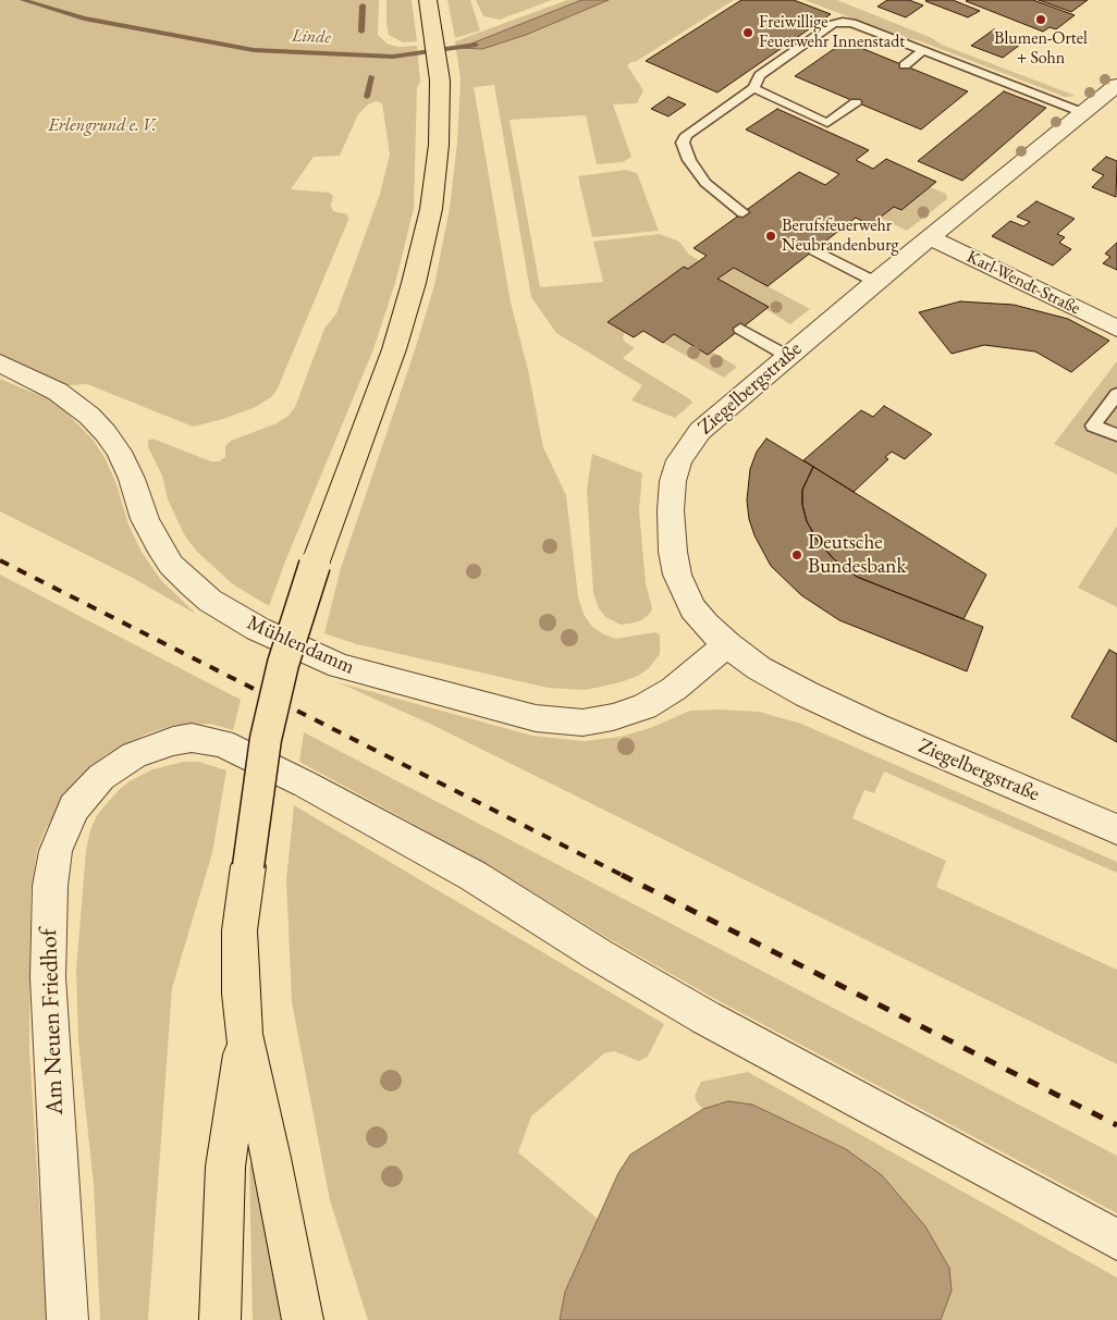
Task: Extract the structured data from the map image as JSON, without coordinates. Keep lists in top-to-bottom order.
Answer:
{
  "streets": {
    "street": [
      "Karl-Wendt-Straße",
      "Ziegelbergstraße",
      "Mühlendamm",
      "Am Neuen Friedhof"
    ]
  },
  "crossings": [
    ["Karl-Wendt-Straße", "Ziegelbergstraße"],
    ["Ziegelbergstraße", "Mühlendamm"]
  ],
  "water": ["Linde"],
  "parks": ["Erlengrund e. V."],
  "places": [
    "Blumen-Ortel + Sohn",
    "Freiwillige Feuerwehr Innenstadt",
    "Berufsfeuerwehr Neubrandenburg",
    "Deutsche Bundesbank"
  ]
}
